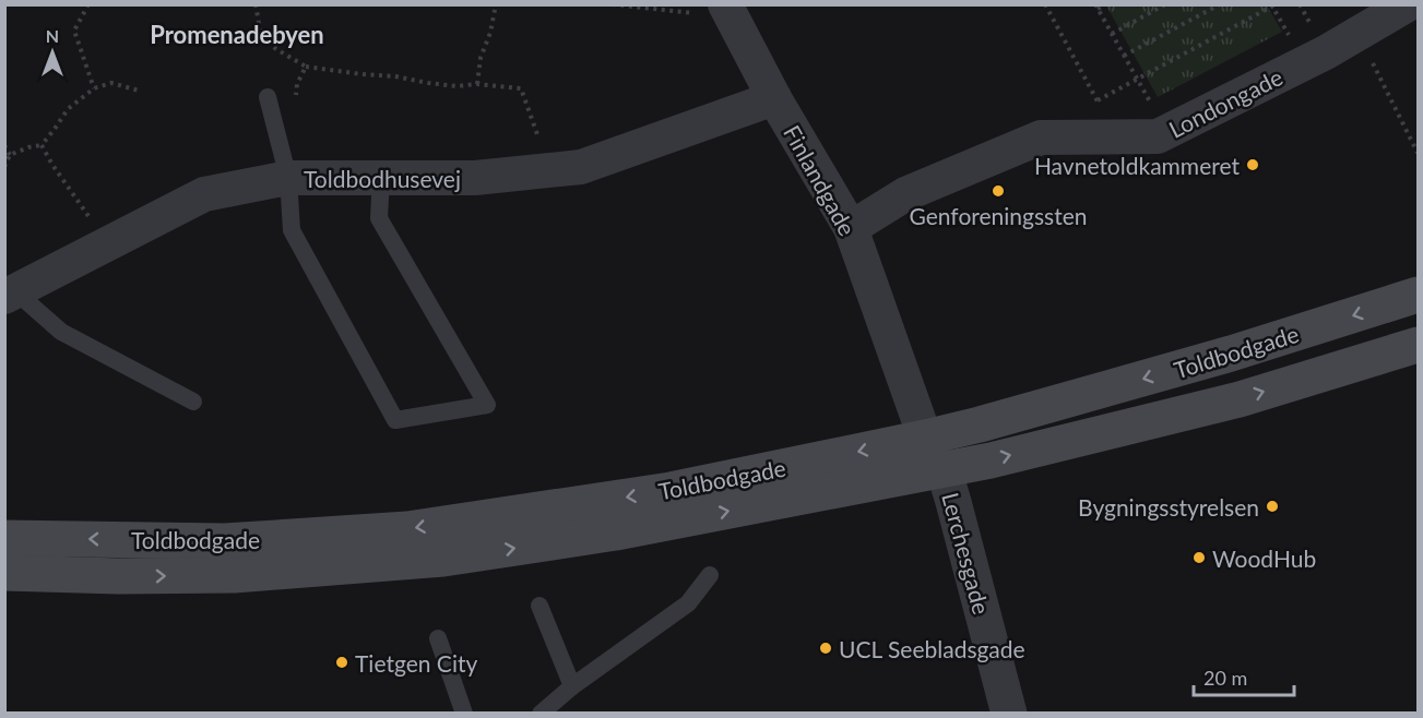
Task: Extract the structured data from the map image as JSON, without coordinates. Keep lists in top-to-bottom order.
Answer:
{
  "streets": {
    "main road": ["Toldbodgade"],
    "street": [
      "Londongade",
      "Toldbodhusevej",
      "Finlandgade",
      "Lerchesgade"
    ]
  },
  "crossings": [
    ["Londongade", "Finlandgade"],
    ["Toldbodhusevej", "Finlandgade"],
    ["Finlandgade", "Toldbodgade"],
    ["Toldbodgade", "Lerchesgade"]
  ],
  "districts": ["Promenadebyen"],
  "places": [
    "Havnetoldkammeret",
    "Genforeningssten",
    "Bygningsstyrelsen",
    "WoodHub",
    "UCL Seebladsgade",
    "Tietgen City"
  ],
  "scale_bar": "20 m",
  "north": "top"
}
